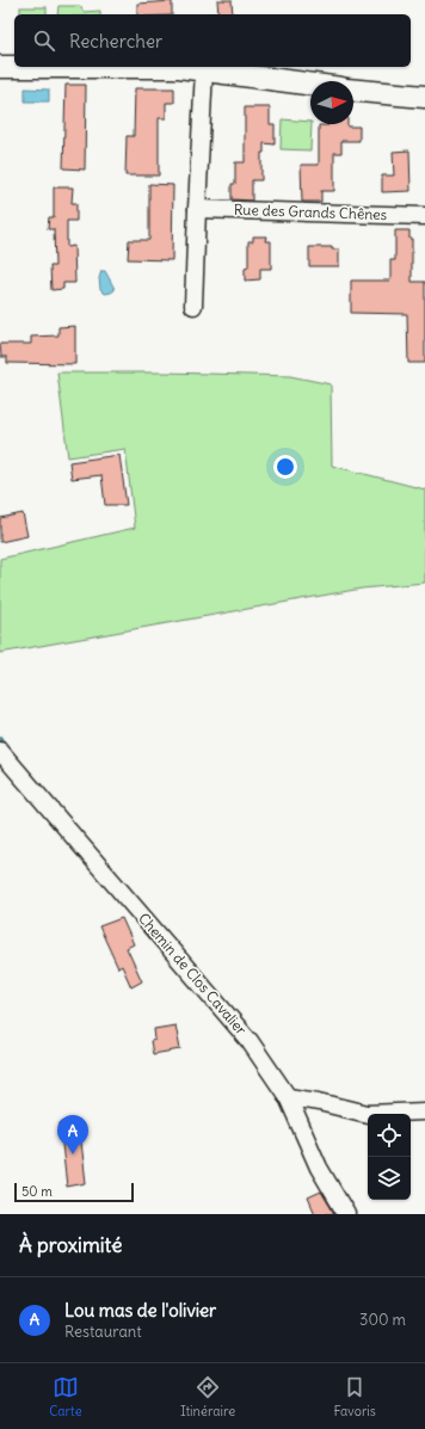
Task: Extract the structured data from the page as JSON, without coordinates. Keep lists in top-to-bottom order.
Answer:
{
  "streets": {
    "street": ["Rue des Grands Chênes", "Chemin de Clos Cavalier"]
  },
  "scale_bar": "50 m",
  "north": "right",
  "page": {
    "search": "Rechercher",
    "pins": "A",
    "scale": "50 m",
    "heading": "À proximité",
    "list": [
      {
        "mark": "A",
        "name": "Lou mas de l'olivier",
        "note": "Restaurant",
        "value": "300 m"
      }
    ],
    "nav": ["Carte", "Itinéraire", "Favoris"]
  }
}
